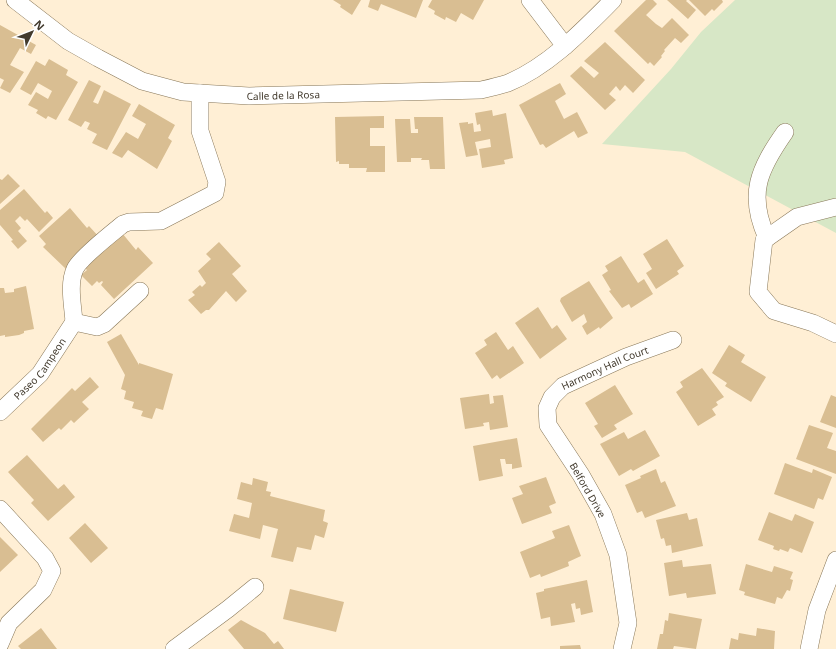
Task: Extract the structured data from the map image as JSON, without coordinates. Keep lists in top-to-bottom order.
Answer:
{
  "streets": {
    "street": [
      "Calle de la Rosa",
      "Paseo Campeon",
      "Harmony Hall Court",
      "Belford Drive"
    ]
  },
  "crossings": [
    ["Harmony Hall Court", "Belford Drive"]
  ],
  "north": "top right"
}
